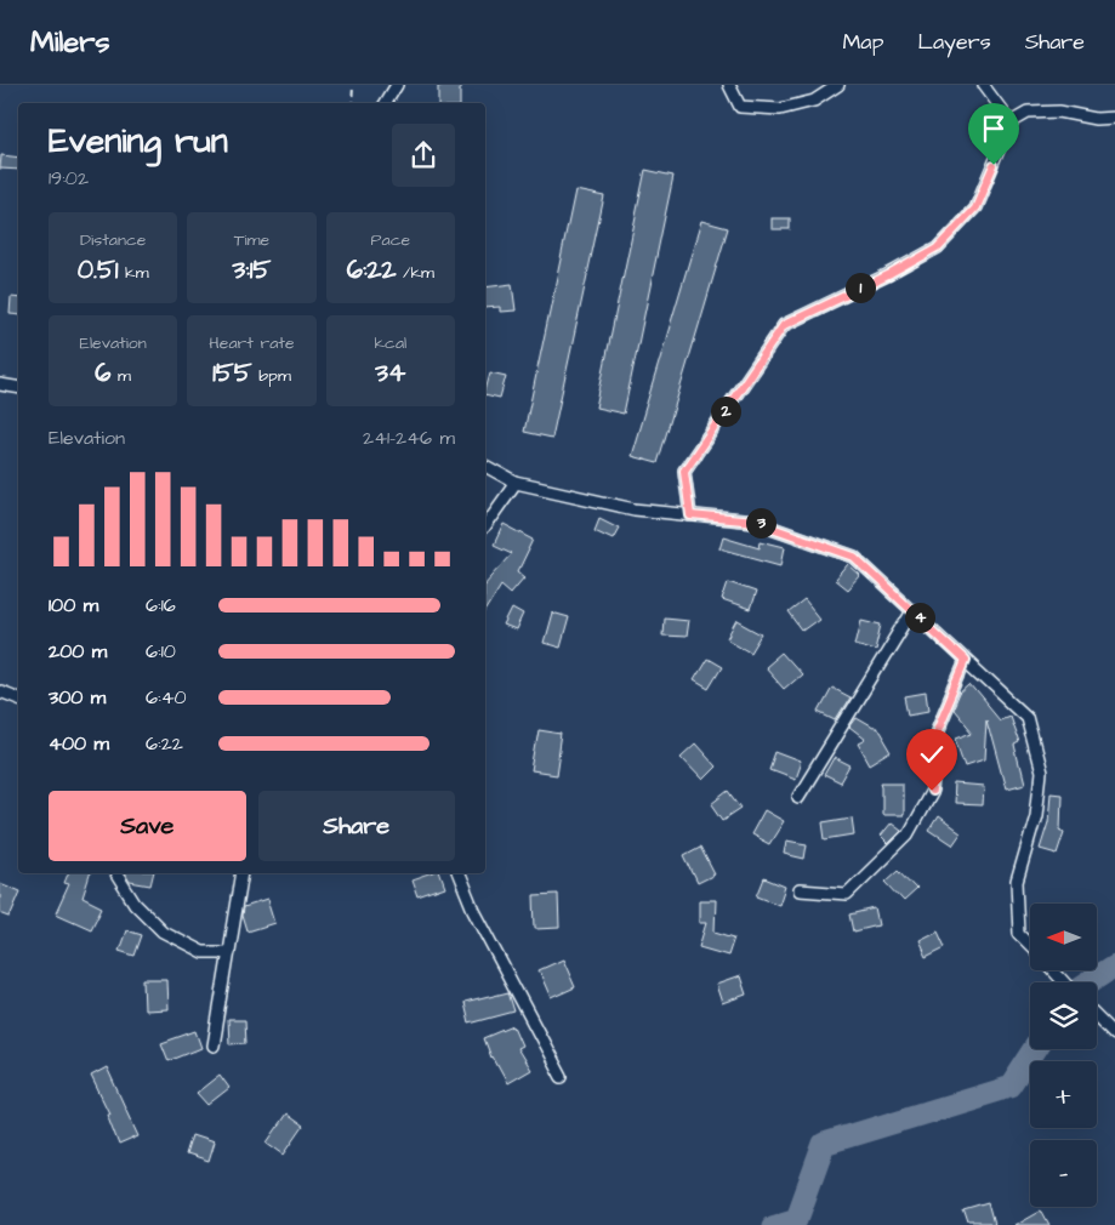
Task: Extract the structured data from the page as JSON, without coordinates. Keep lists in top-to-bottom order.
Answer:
{
  "north": "left",
  "page": {
    "header": "Milers",
    "nav": ["Map", "Layers", "Share"],
    "heading": ["Evening run", "19:02"],
    "stats": [
      ["Distance", "0.51 km"],
      ["Time", "3:15"],
      ["Pace", "6:22 /km"],
      ["Elevation", "6 m"],
      ["Heart rate", "155 bpm"],
      ["kcal", "34"]
    ],
    "pins": [
      "1",
      "2",
      "3",
      "4"
    ],
    "chart": ["Elevation", "241–246 m"],
    "list": [
      {
        "name": "100 m",
        "note": "6:16"
      },
      {
        "name": "200 m",
        "note": "6:10"
      },
      {
        "name": "300 m",
        "note": "6:40"
      },
      {
        "name": "400 m",
        "note": "6:22"
      }
    ],
    "buttons": ["Save", "Share"],
    "map_buttons": ["+", "−"]
  }
}
